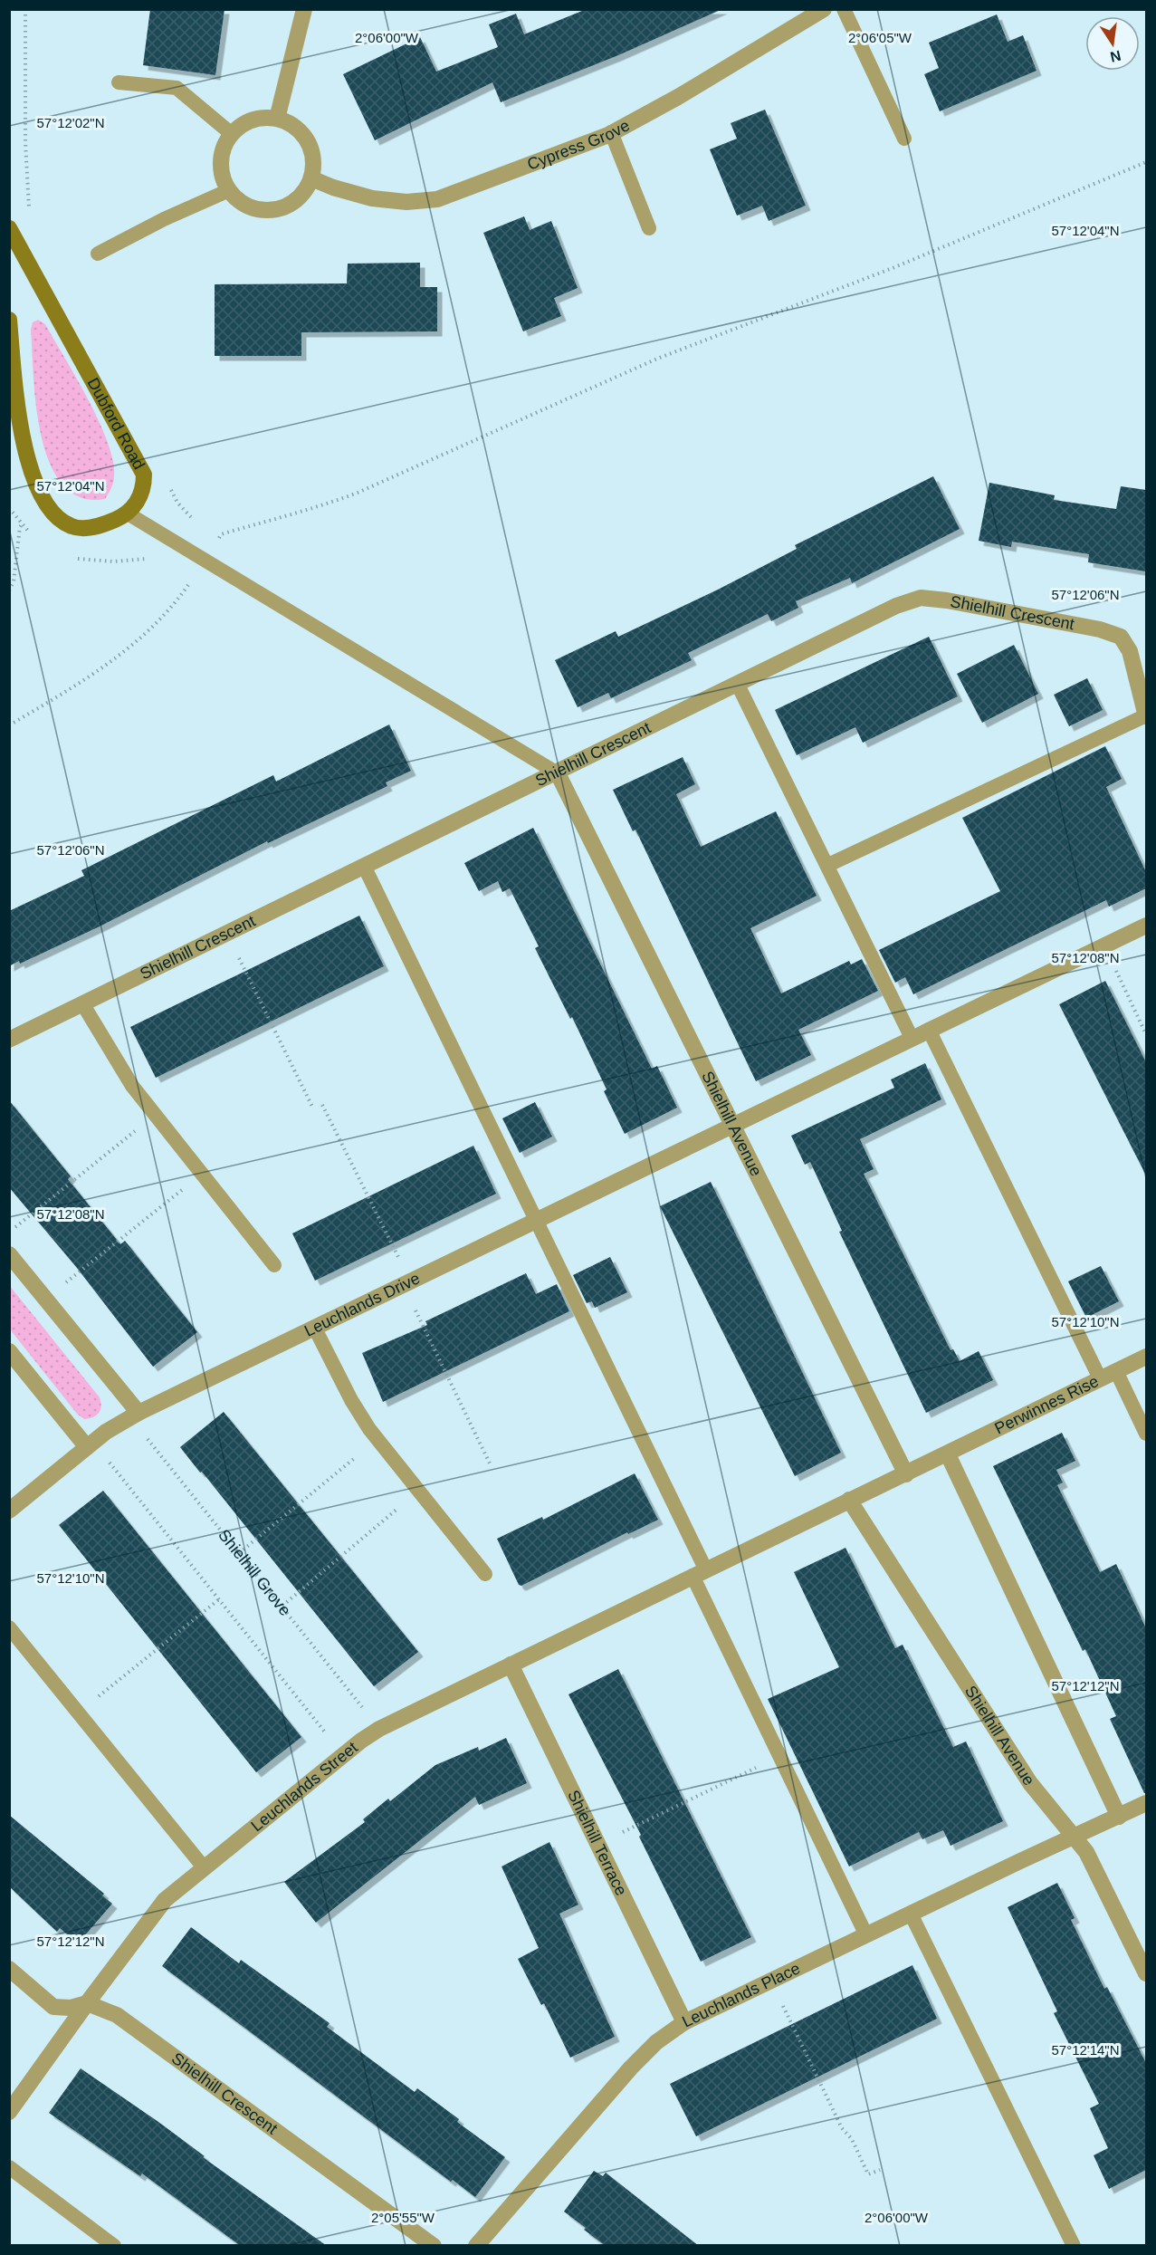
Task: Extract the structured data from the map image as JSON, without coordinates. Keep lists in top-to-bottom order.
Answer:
{
  "streets": {
    "street": [
      "Cypress Grove",
      "Dubford Road",
      "Shielhill Crescent",
      "Shielhill Avenue",
      "Leuchlands Drive",
      "Perwinnes Rise",
      "Leuchlands Street",
      "Shielhill Terrace",
      "Leuchlands Place"
    ],
    "path": ["Shielhill Grove"]
  },
  "crossings": [
    ["Shielhill Crescent", "Shielhill Avenue"],
    ["Shielhill Crescent", "Leuchlands Street"],
    ["Shielhill Avenue", "Leuchlands Drive"],
    ["Shielhill Avenue", "Perwinnes Rise"],
    ["Shielhill Avenue", "Leuchlands Street"],
    ["Shielhill Avenue", "Leuchlands Place"],
    ["Perwinnes Rise", "Leuchlands Street"],
    ["Leuchlands Street", "Shielhill Terrace"],
    ["Shielhill Terrace", "Leuchlands Place"]
  ],
  "north": "bottom",
  "coordinates": [
    "2°06'00\"W",
    "2°06'05\"W",
    "57°12'02\"N",
    "57°12'04\"N",
    "57°12'06\"N",
    "57°12'08\"N",
    "57°12'10\"N",
    "57°12'12\"N",
    "57°12'14\"N",
    "2°05'55\"W"
  ]
}
